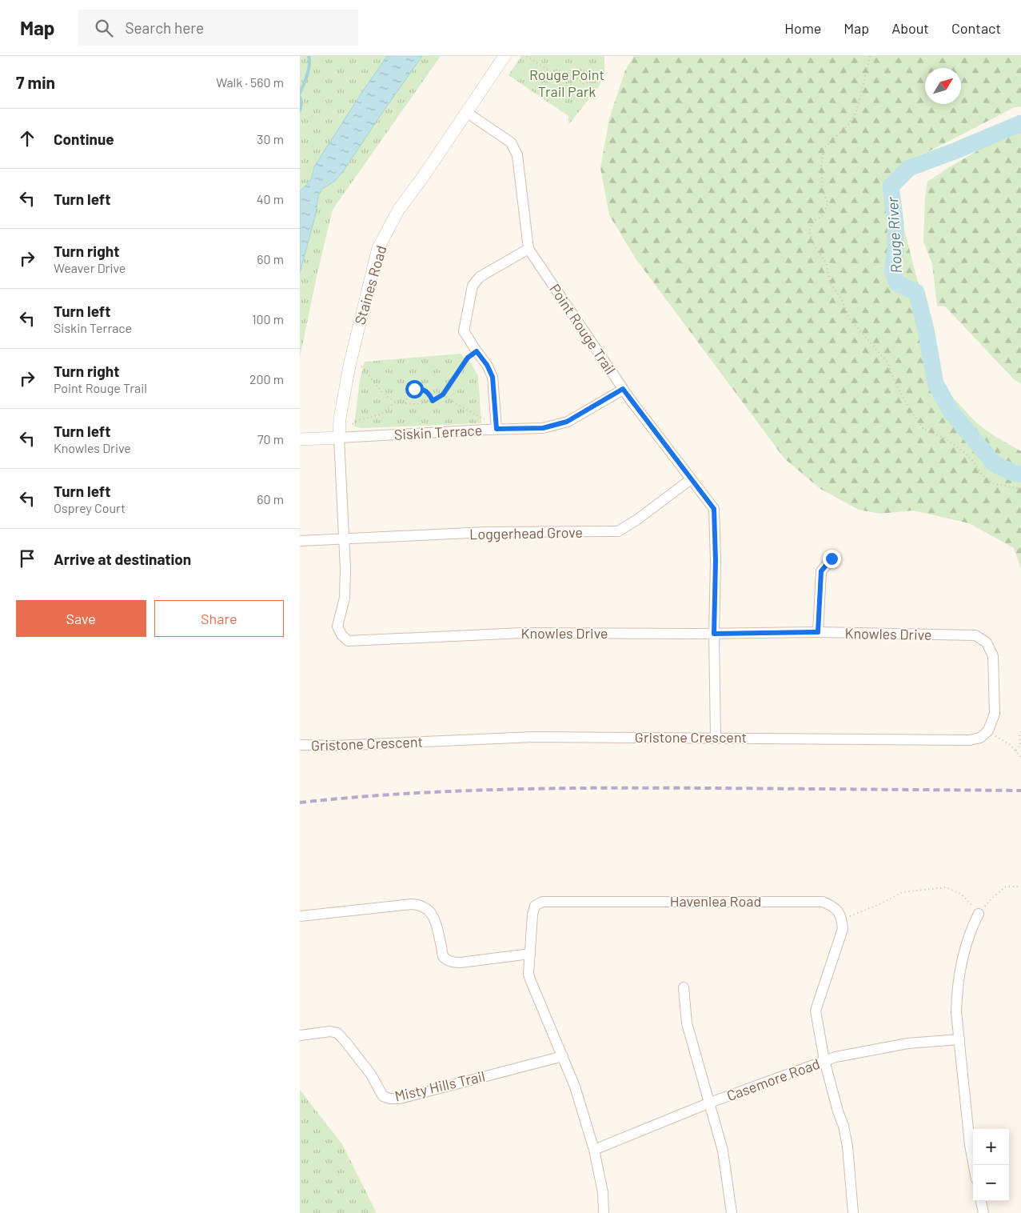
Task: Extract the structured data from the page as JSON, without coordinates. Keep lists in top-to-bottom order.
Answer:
{
  "streets": {
    "street": [
      "Staines Road",
      "Point Rouge Trail",
      "Siskin Terrace",
      "Loggerhead Grove",
      "Knowles Drive",
      "Gristone Crescent",
      "Havenlea Road",
      "Casemore Road",
      "Misty Hills Trail"
    ]
  },
  "crossings": [
    ["Staines Road", "Point Rouge Trail"],
    ["Staines Road", "Siskin Terrace"],
    ["Staines Road", "Knowles Drive"],
    ["Point Rouge Trail", "Siskin Terrace"],
    ["Point Rouge Trail", "Loggerhead Grove"],
    ["Point Rouge Trail", "Knowles Drive"],
    ["Point Rouge Trail", "Gristone Crescent"],
    ["Siskin Terrace", "Knowles Drive"],
    ["Loggerhead Grove", "Knowles Drive"],
    ["Knowles Drive", "Gristone Crescent"],
    ["Havenlea Road", "Casemore Road"],
    ["Havenlea Road", "Misty Hills Trail"]
  ],
  "water": ["Rouge River"],
  "parks": ["Rouge Point Trail Park"],
  "north": "top right",
  "page": {
    "header": "Map",
    "search": "Search here",
    "nav": [
      "Home",
      "Map",
      "About",
      "Contact"
    ],
    "heading": ["7 min", "Walk · 560 m"],
    "list": [
      ["Continue", "30 m"],
      ["Turn left", "40 m"],
      ["Turn right", "Weaver Drive", "60 m"],
      ["Turn left", "Siskin Terrace", "100 m"],
      ["Turn right", "Point Rouge Trail", "200 m"],
      ["Turn left", "Knowles Drive", "70 m"],
      ["Turn left", "Osprey Court", "60 m"],
      "Arrive at destination"
    ],
    "buttons": ["Save", "Share"],
    "map_buttons": ["+", "−"]
  }
}
